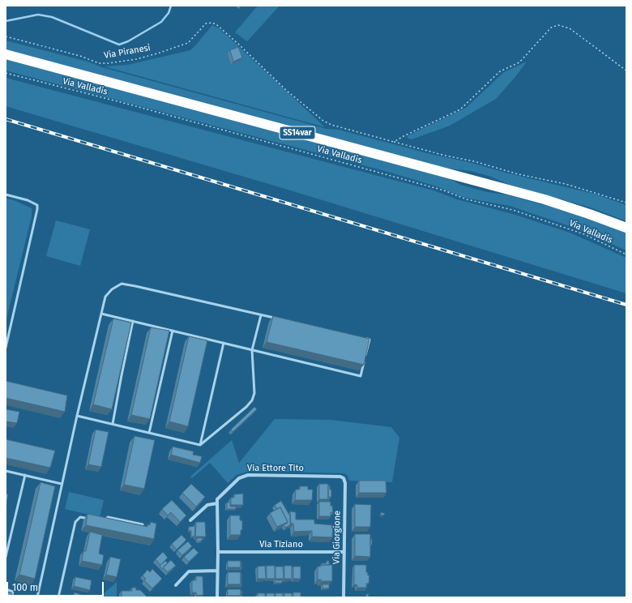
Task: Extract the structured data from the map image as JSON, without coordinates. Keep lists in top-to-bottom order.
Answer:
{
  "streets": {
    "highway": ["SS14var"],
    "street": ["Via Ettore Tito", "Via Giorgione", "Via Tiziano"],
    "path": ["Via Piranesi", "Via Valladis"]
  },
  "crossings": [
    ["Via Ettore Tito", "Via Giorgione"],
    ["Via Giorgione", "Via Tiziano"]
  ],
  "scale_bar": "100 m"
}
